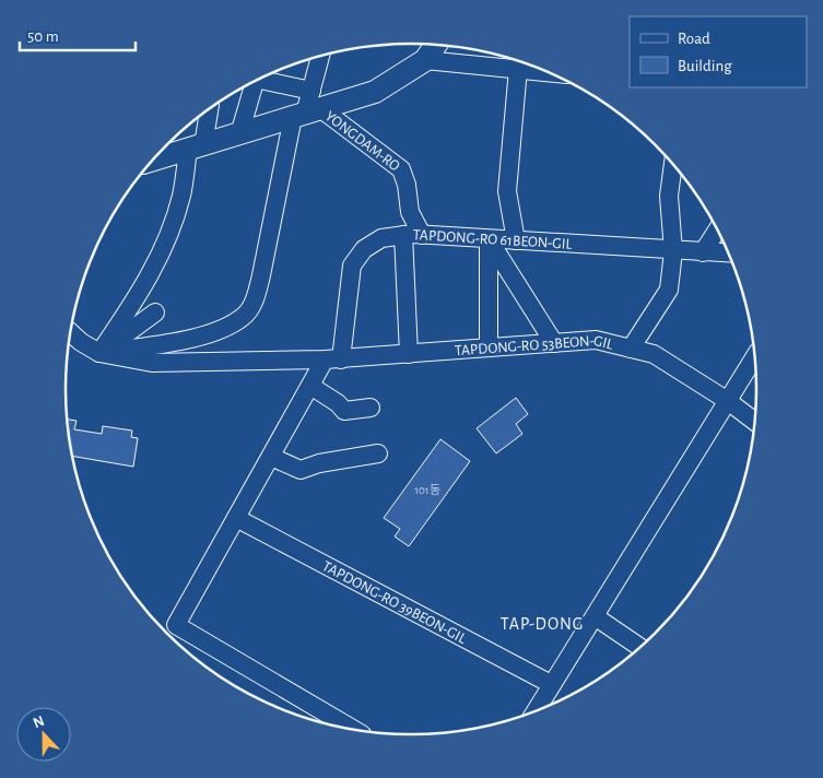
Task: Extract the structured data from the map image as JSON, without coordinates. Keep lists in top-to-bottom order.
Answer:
{
  "streets": {
    "main road": ["YONGDAM-RO"],
    "street": ["TAPDONG-RO 61BEON-GIL", "TAPDONG-RO 53BEON-GIL", "TAPDONG-RO 39BEON-GIL"]
  },
  "crossings": [
    ["YONGDAM-RO", "TAPDONG-RO 61BEON-GIL"],
    ["TAPDONG-RO 61BEON-GIL", "TAPDONG-RO 53BEON-GIL"]
  ],
  "districts": ["TAP-DONG"],
  "house_numbers": ["101동"],
  "legend": ["Road", "Building"],
  "scale_bar": "50 m",
  "north": "top"
}
